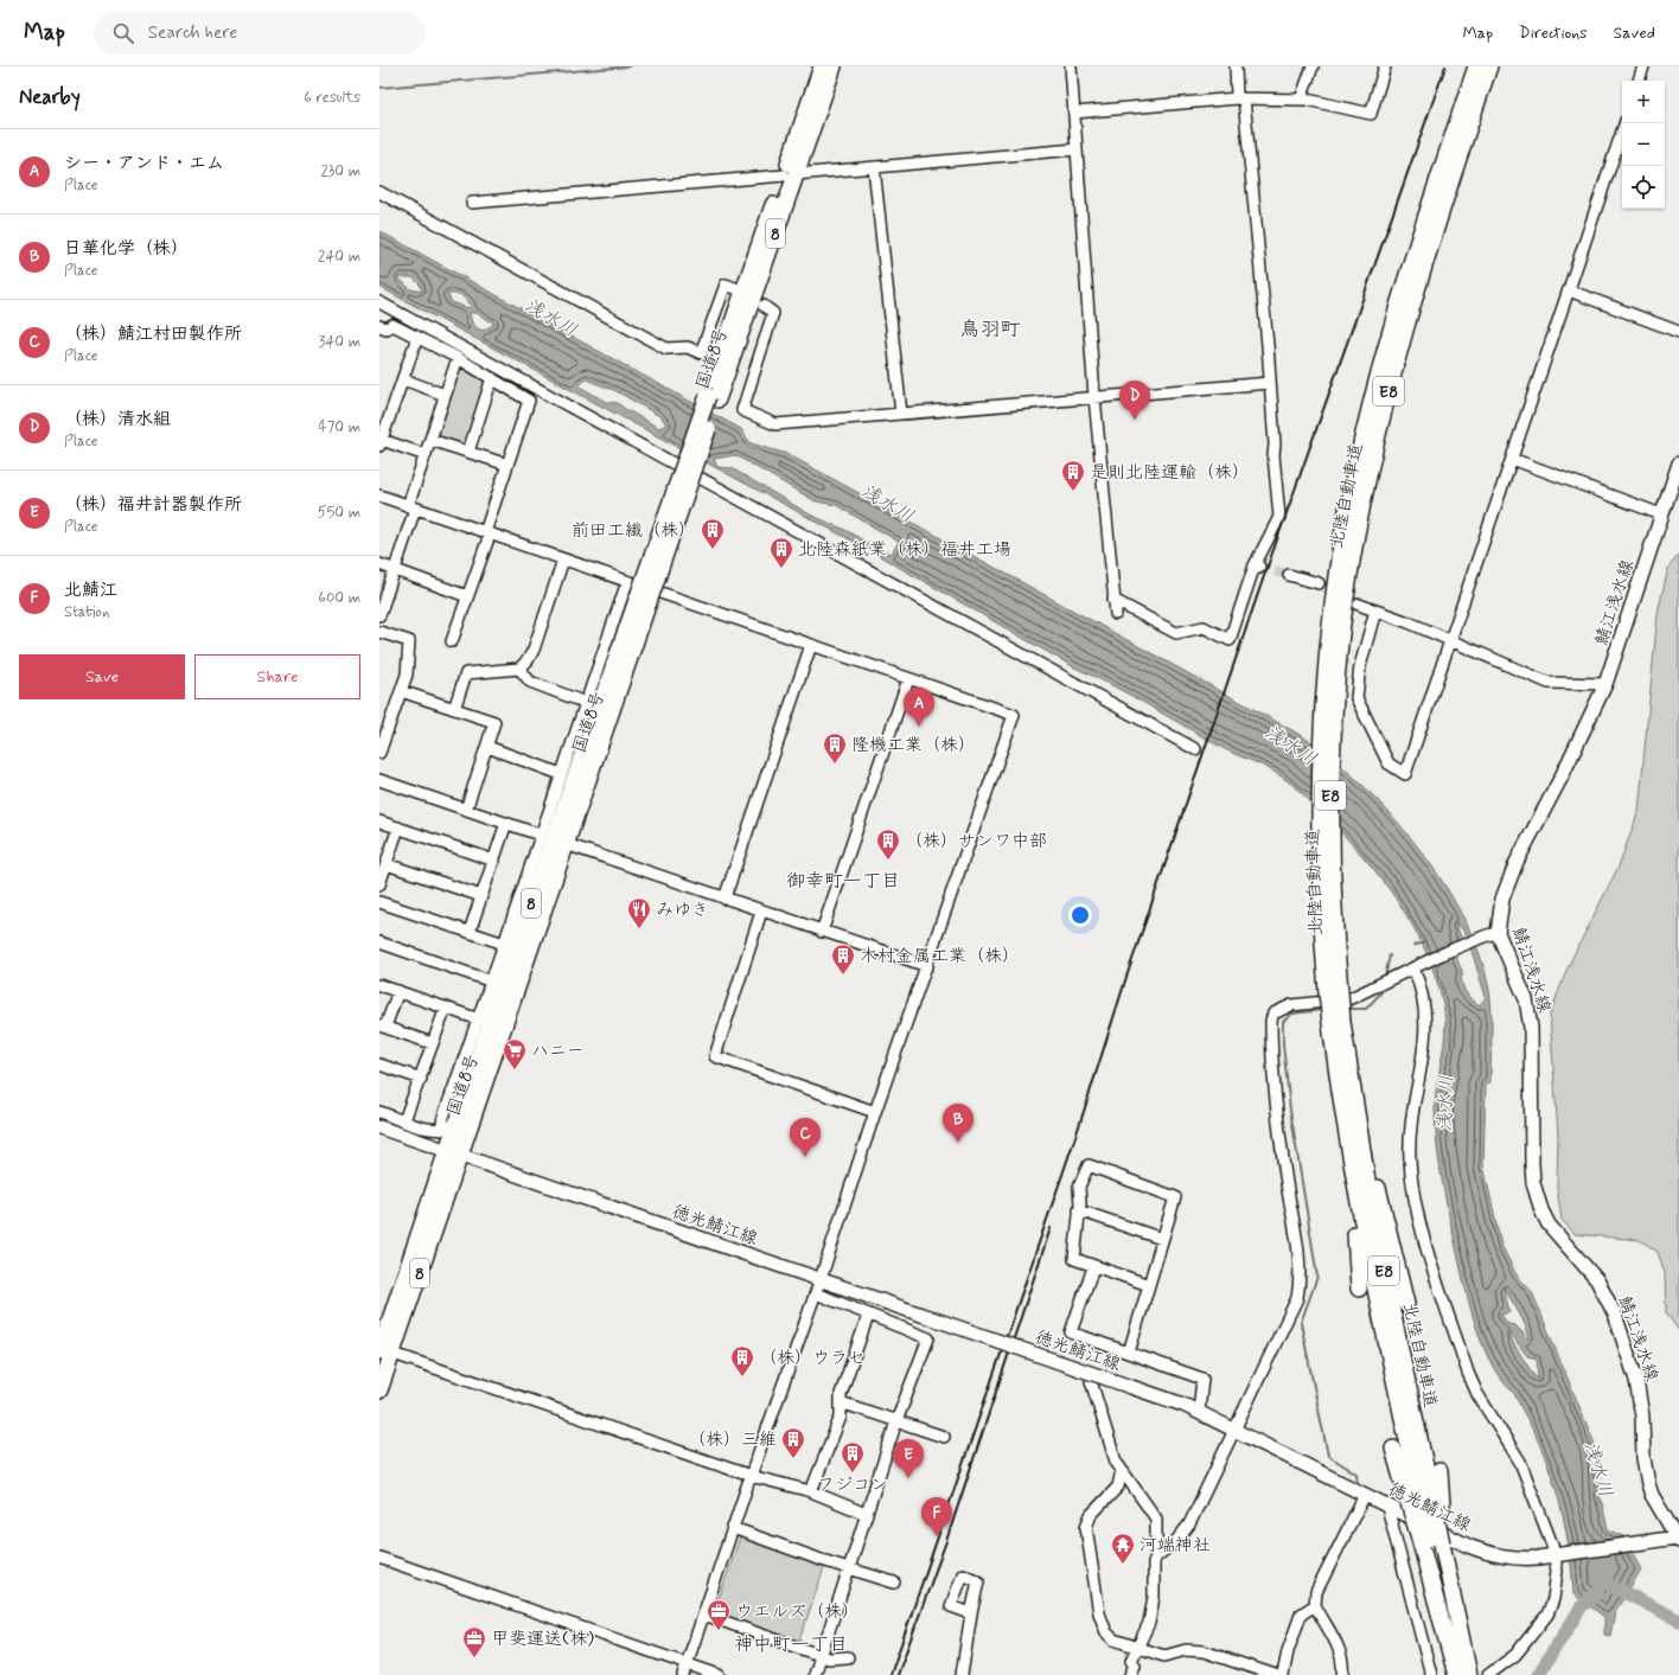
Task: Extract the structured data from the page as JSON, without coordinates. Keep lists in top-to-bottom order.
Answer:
{
  "streets": {
    "highway": [
      "8",
      "国道8号",
      "E8",
      "北陸自動車道"
    ],
    "main road": ["鯖江浅水線", "徳光鯖江線"]
  },
  "crossings": [
    ["国道8号", "徳光鯖江線"],
    ["鯖江浅水線", "徳光鯖江線"]
  ],
  "districts": ["鳥羽町", "御幸町一丁目", "神中町一丁目"],
  "water": ["浅水川"],
  "places": {
    "building": [
      "是則北陸運輸（株）",
      "前田工繊（株）",
      "北陸森紙業（株）福井工場",
      "隆機工業（株）",
      "（株）サンワ中部",
      "木村金属工業（株）",
      "（株）ウラセ",
      "（株）三維",
      "フジコン"
    ],
    "restaurant": ["みゆき"],
    "supermarket": ["ハニー"],
    "temple": ["河端神社"],
    "office": ["ウエルズ（株）", "甲斐運送(株)"]
  },
  "page": {
    "header": "Map",
    "search": "Search here",
    "nav": ["Map", "Directions", "Saved"],
    "heading": ["Nearby", "6 results"],
    "map_buttons": ["+", "−"],
    "list": [
      {
        "mark": "A",
        "name": "シー・アンド・エム",
        "note": "Place",
        "value": "230 m"
      },
      {
        "mark": "B",
        "name": "日華化学（株）",
        "note": "Place",
        "value": "240 m"
      },
      {
        "mark": "C",
        "name": "（株）鯖江村田製作所",
        "note": "Place",
        "value": "340 m"
      },
      {
        "mark": "D",
        "name": "（株）清水組",
        "note": "Place",
        "value": "470 m"
      },
      {
        "mark": "E",
        "name": "（株）福井計器製作所",
        "note": "Place",
        "value": "550 m"
      },
      {
        "mark": "F",
        "name": "北鯖江",
        "note": "Station",
        "value": "600 m"
      }
    ],
    "pins": [
      "D",
      "A",
      "B",
      "C",
      "E",
      "F"
    ],
    "buttons": ["Save", "Share"]
  }
}
